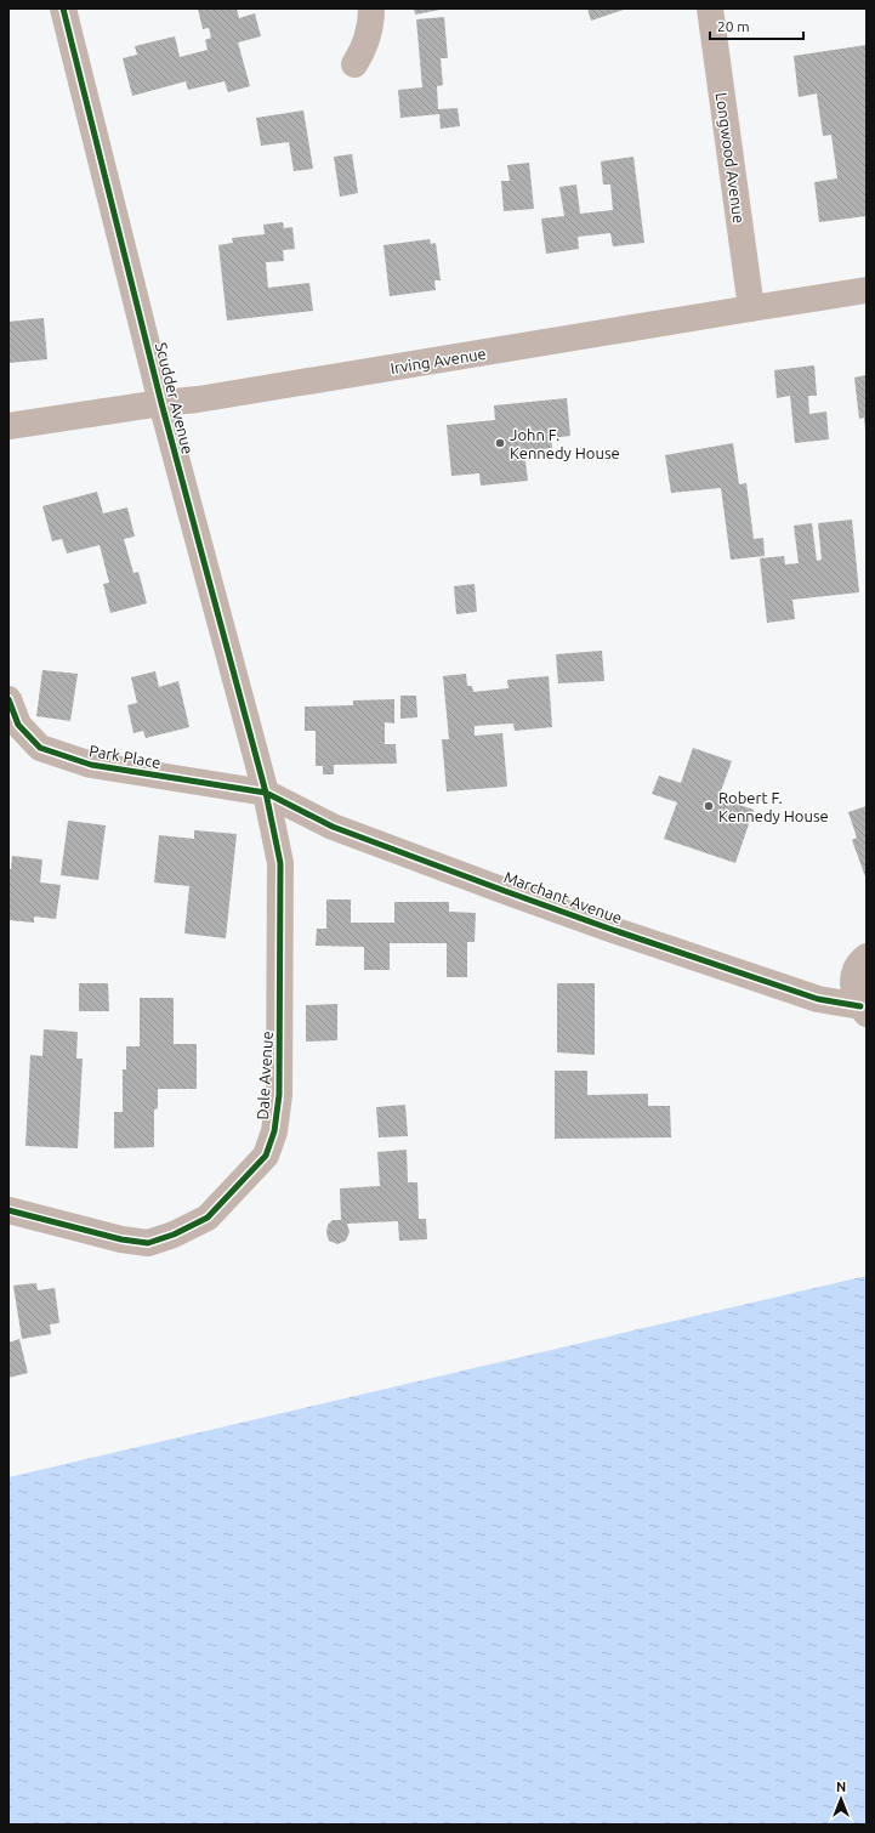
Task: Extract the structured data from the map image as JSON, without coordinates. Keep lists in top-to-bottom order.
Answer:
{
  "streets": {
    "street": [
      "Longwood Avenue",
      "Irving Avenue",
      "Scudder Avenue",
      "Park Place",
      "Marchant Avenue",
      "Dale Avenue"
    ]
  },
  "crossings": [
    ["Longwood Avenue", "Irving Avenue"],
    ["Irving Avenue", "Scudder Avenue"],
    ["Scudder Avenue", "Park Place"],
    ["Scudder Avenue", "Marchant Avenue"],
    ["Scudder Avenue", "Dale Avenue"],
    ["Park Place", "Marchant Avenue"],
    ["Park Place", "Dale Avenue"],
    ["Marchant Avenue", "Dale Avenue"]
  ],
  "places": ["John F. Kennedy House", "Robert F. Kennedy House"],
  "scale_bar": "20 m",
  "north": "top"
}
